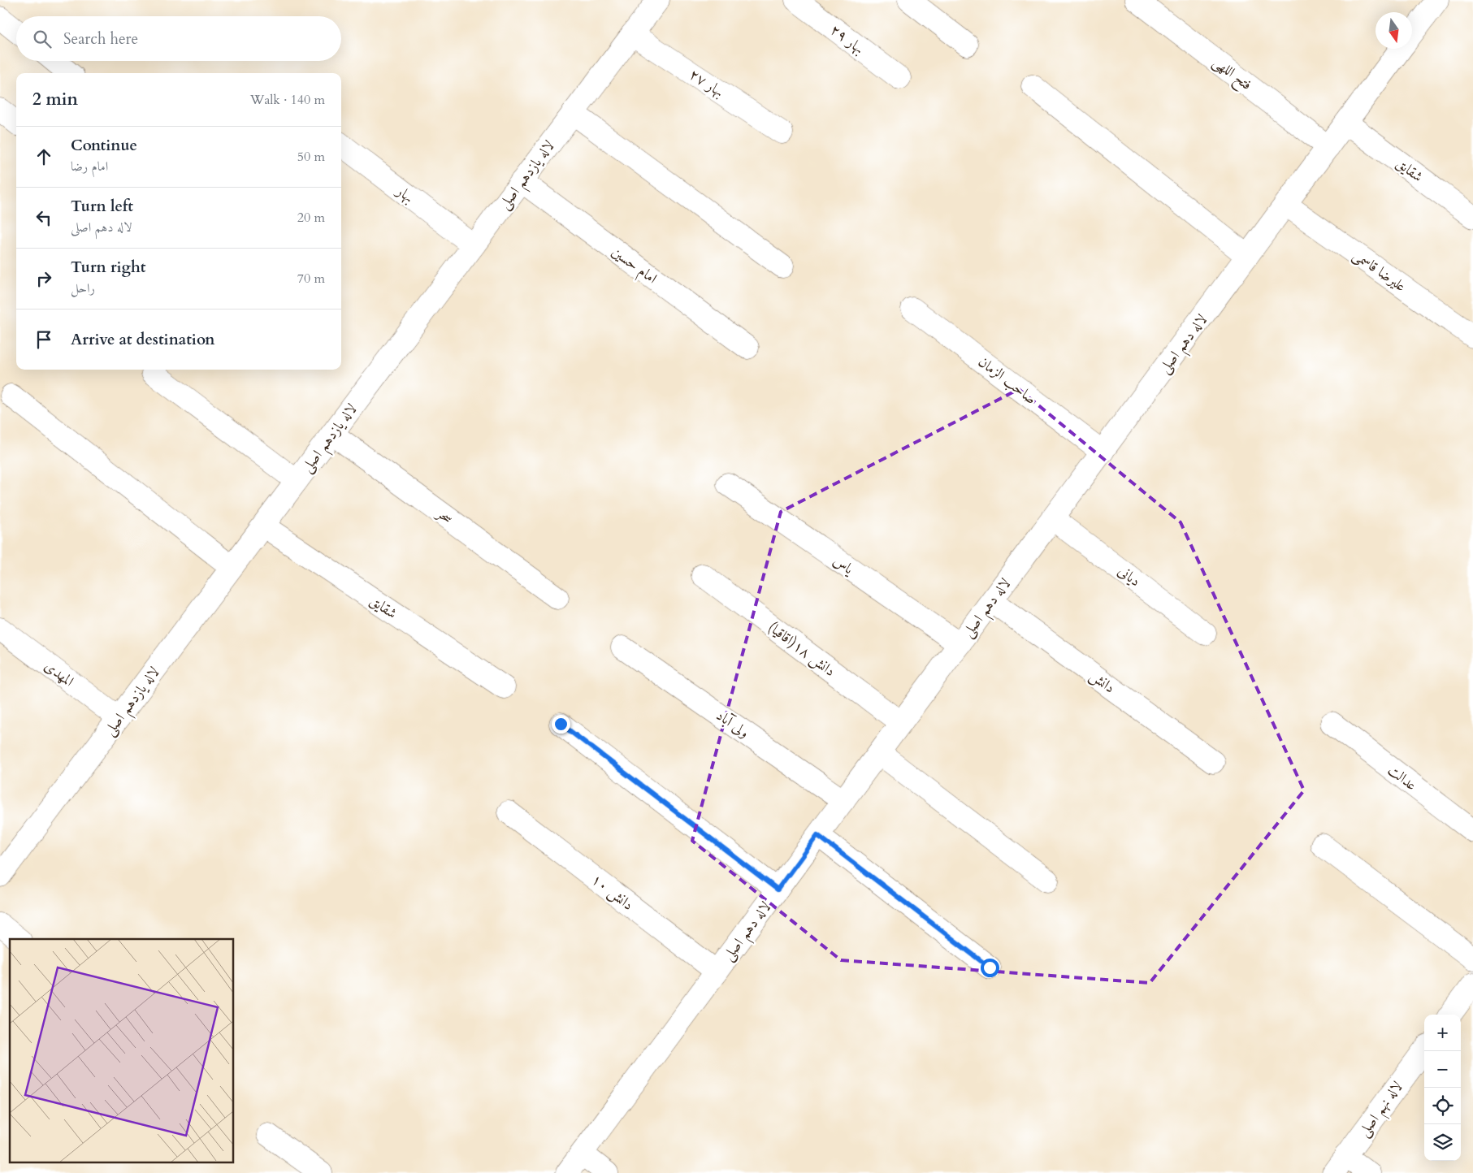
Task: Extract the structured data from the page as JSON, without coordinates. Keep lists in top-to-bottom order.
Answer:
{
  "streets": {
    "street": [
      "بهار ۲۹",
      "فتح اللهی",
      "بهار ۲۷",
      "شقایق",
      "لاله یازدهم اصلی",
      "بهار",
      "امام حسین",
      "علیرضا قاسمی",
      "لاله دهم اصلی",
      "صاحب الزمان",
      "سحر",
      "یاس",
      "دیانی",
      "دانش ۱۸(اقاقیا)",
      "المهدی",
      "دانش",
      "ولی آباد",
      "عدالت",
      "دانش ۱۰",
      "لاله نهم اصلی"
    ]
  },
  "crossings": [
    ["فتح اللهی", "لاله دهم اصلی"],
    ["بهار ۲۷", "لاله یازدهم اصلی"],
    ["شقایق", "لاله یازدهم اصلی"],
    ["شقایق", "لاله دهم اصلی"],
    ["لاله یازدهم اصلی", "بهار"],
    ["لاله یازدهم اصلی", "امام حسین"],
    ["لاله یازدهم اصلی", "سحر"],
    ["لاله یازدهم اصلی", "المهدی"],
    ["علیرضا قاسمی", "لاله دهم اصلی"],
    ["لاله دهم اصلی", "صاحب الزمان"],
    ["لاله دهم اصلی", "یاس"],
    ["لاله دهم اصلی", "دیانی"],
    ["لاله دهم اصلی", "دانش ۱۸(اقاقیا)"],
    ["لاله دهم اصلی", "دانش"],
    ["لاله دهم اصلی", "ولی آباد"],
    ["لاله دهم اصلی", "دانش ۱۰"]
  ],
  "north": "bottom",
  "page": {
    "search": "Search here",
    "heading": ["2 min", "Walk · 140 m"],
    "list": [
      ["Continue", "امام رضا", "50 m"],
      ["Turn left", "لاله دهم اصلی", "20 m"],
      ["Turn right", "راحل", "70 m"],
      "Arrive at destination"
    ],
    "map_buttons": ["+", "−"]
  }
}
